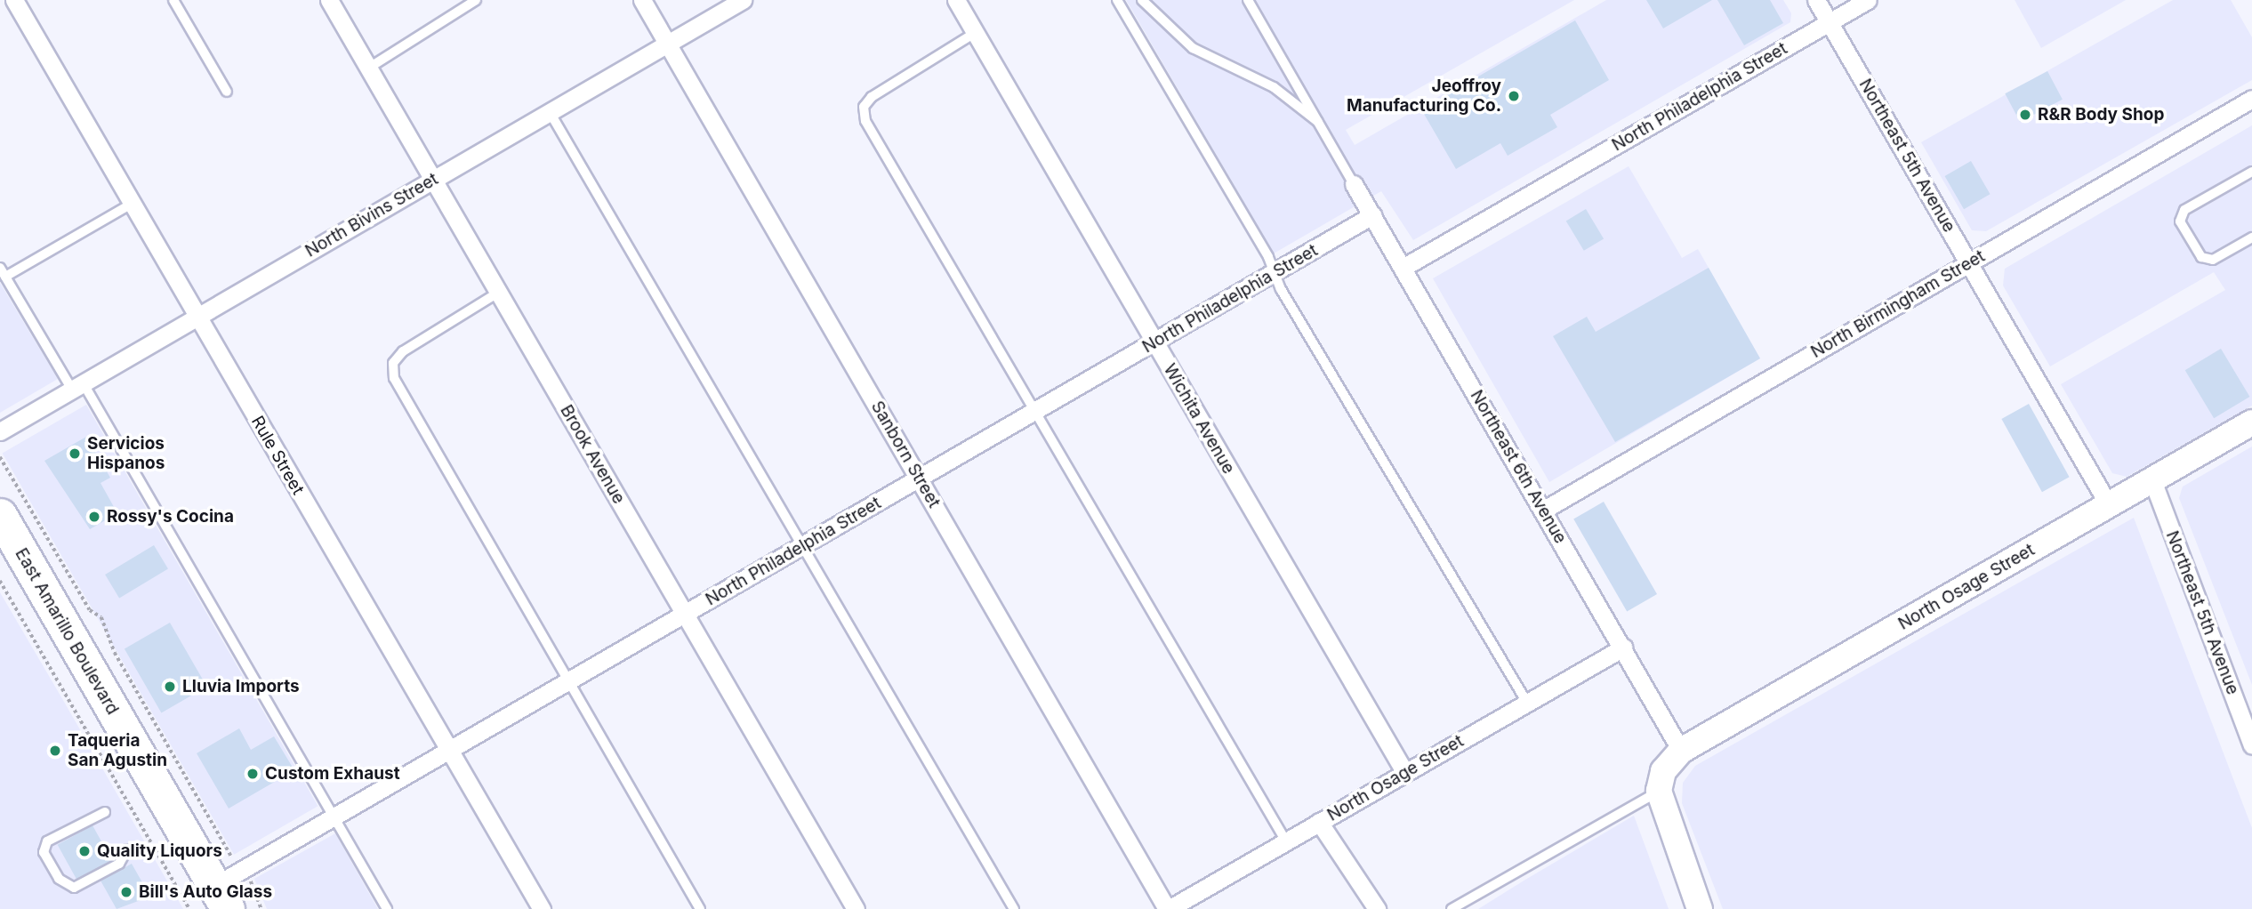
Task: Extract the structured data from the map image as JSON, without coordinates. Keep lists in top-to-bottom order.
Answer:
{
  "streets": {
    "highway": ["East Amarillo Boulevard"],
    "street": [
      "North Philadelphia Street",
      "Northeast 5th Avenue",
      "North Bivins Street",
      "North Birmingham Street",
      "Wichita Avenue",
      "Brook Avenue",
      "Sanborn Street",
      "Rule Street",
      "Northeast 6th Avenue",
      "North Osage Street"
    ]
  },
  "crossings": [
    ["North Philadelphia Street", "Northeast 5th Avenue"],
    ["North Philadelphia Street", "Wichita Avenue"],
    ["North Philadelphia Street", "Brook Avenue"],
    ["North Philadelphia Street", "Sanborn Street"],
    ["North Philadelphia Street", "Rule Street"],
    ["North Philadelphia Street", "Northeast 6th Avenue"],
    ["North Philadelphia Street", "East Amarillo Boulevard"],
    ["Northeast 5th Avenue", "North Birmingham Street"],
    ["Northeast 5th Avenue", "North Osage Street"],
    ["North Bivins Street", "Brook Avenue"],
    ["North Bivins Street", "Sanborn Street"],
    ["North Bivins Street", "Rule Street"],
    ["North Birmingham Street", "Northeast 6th Avenue"],
    ["Wichita Avenue", "North Osage Street"],
    ["Sanborn Street", "North Osage Street"],
    ["Northeast 6th Avenue", "North Osage Street"]
  ],
  "places": [
    "Jeoffroy Manufacturing Co.",
    "R&R Body Shop",
    "Servicios Hispanos",
    "Rossy's Cocina",
    "Lluvia Imports",
    "Taqueria San Agustin",
    "Custom Exhaust",
    "Quality Liquors",
    "Bill's Auto Glass"
  ]
}
